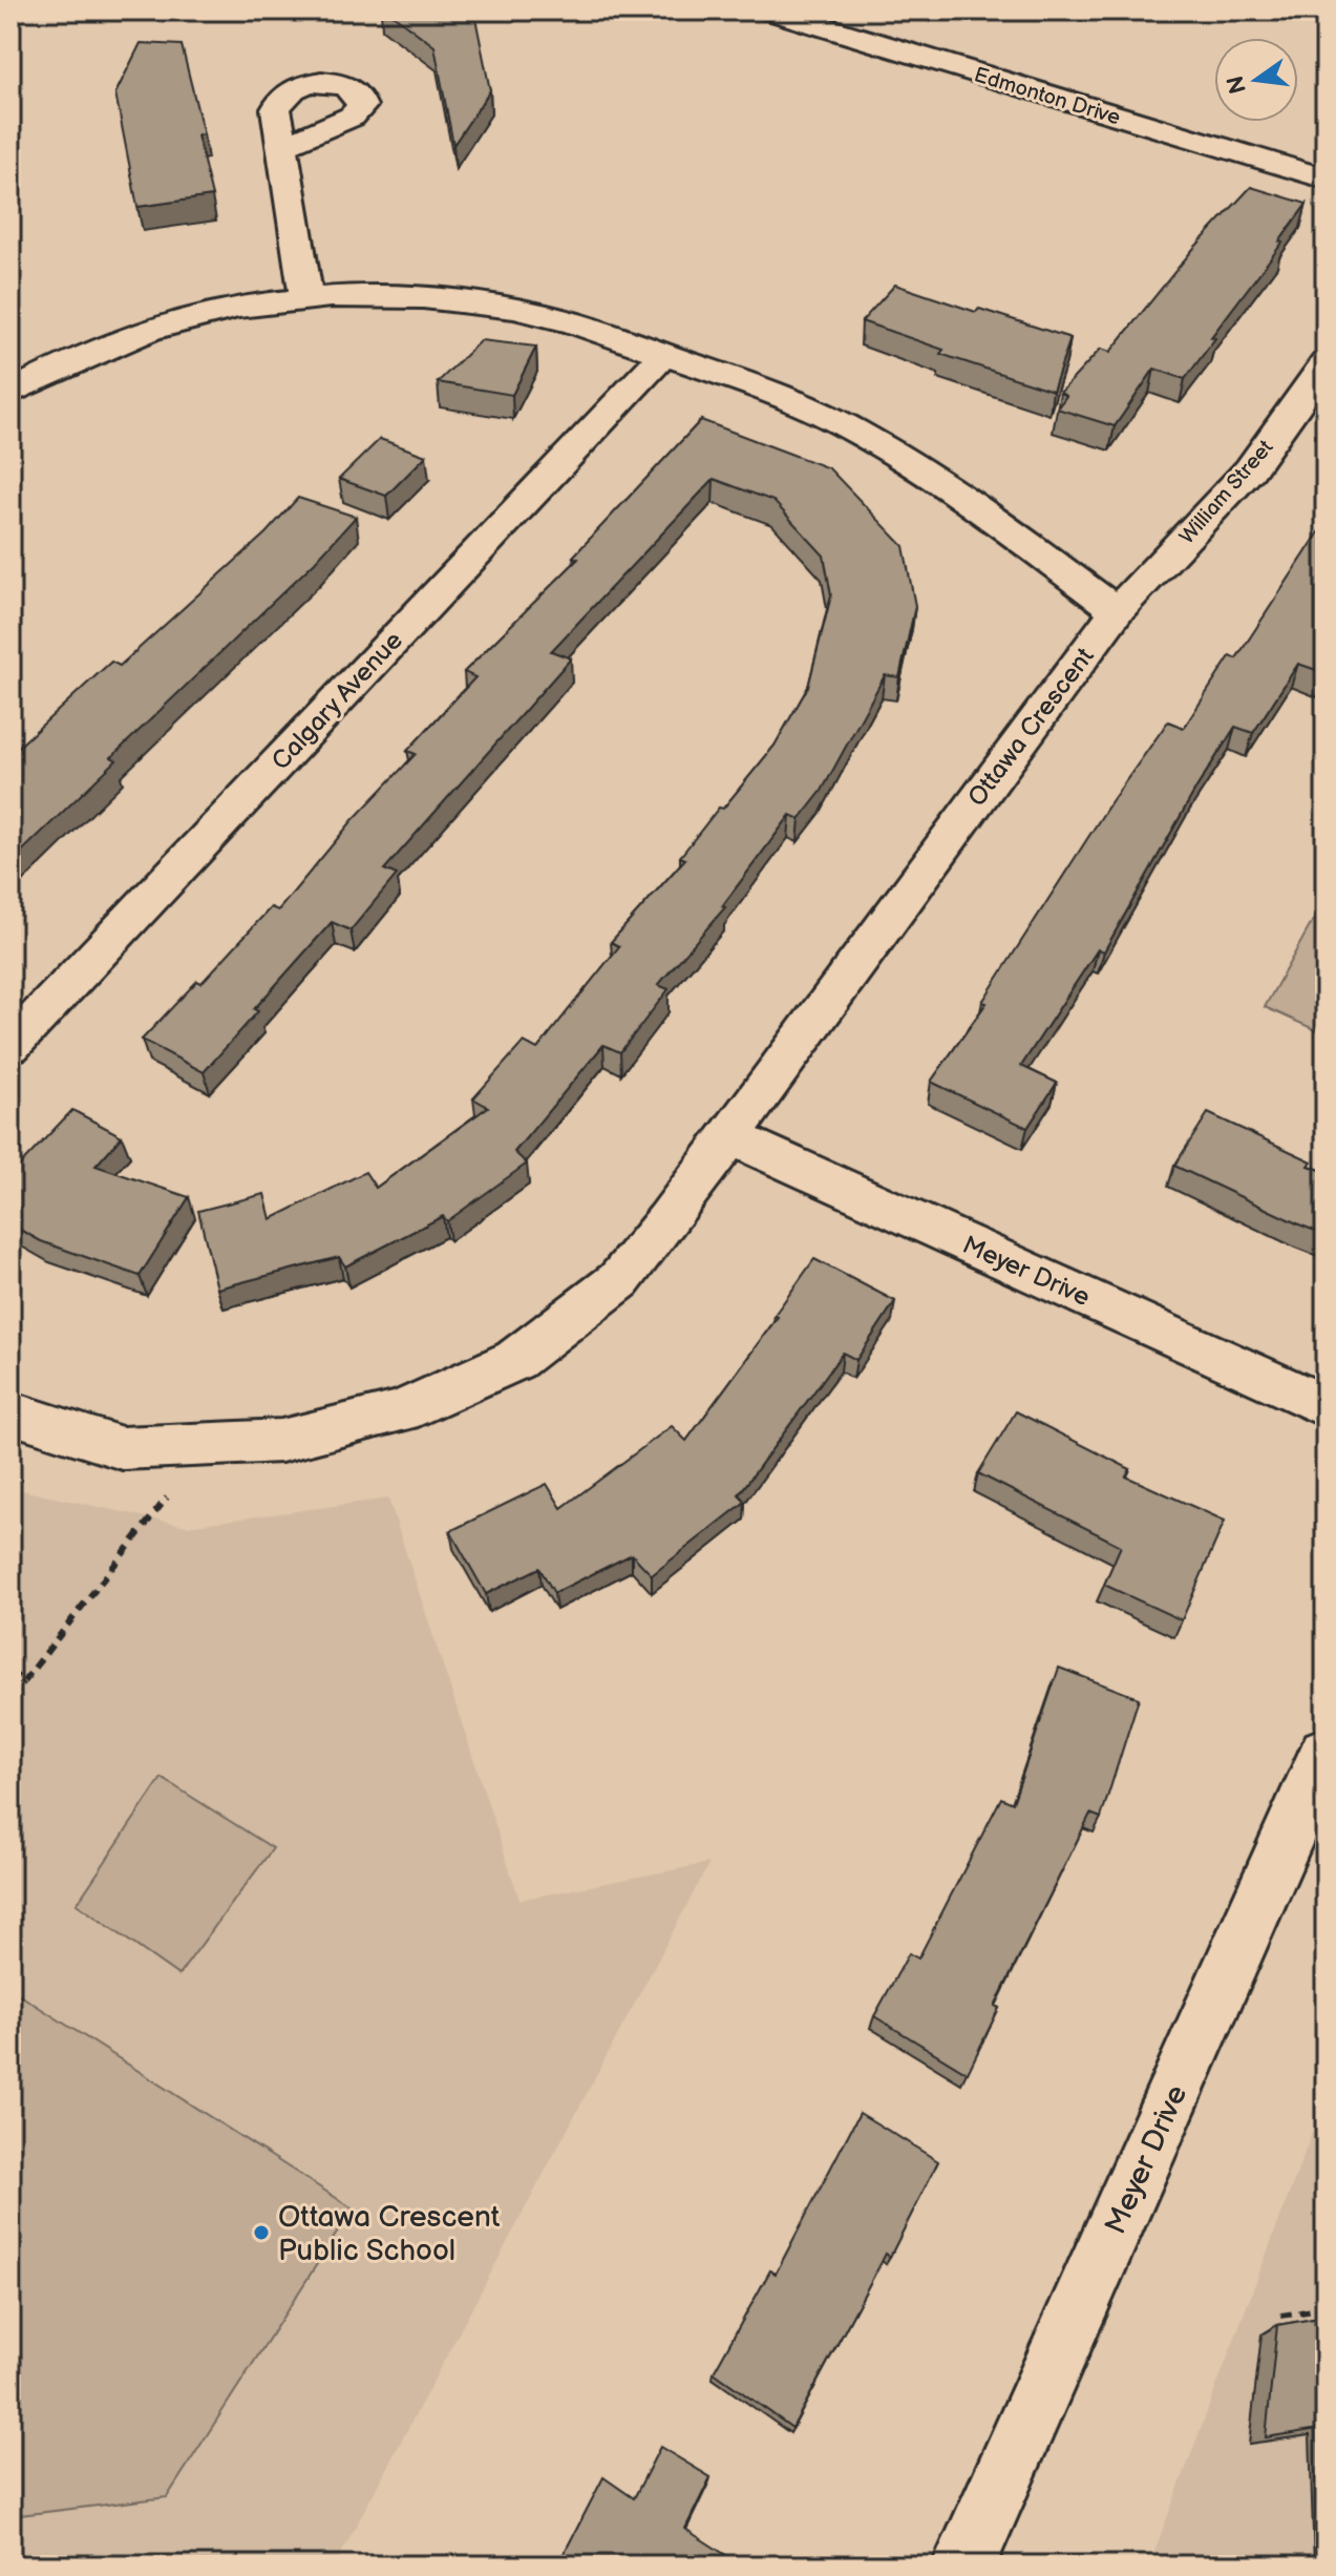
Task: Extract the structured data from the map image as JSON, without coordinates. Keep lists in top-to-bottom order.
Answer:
{
  "streets": {
    "street": [
      "Edmonton Drive",
      "William Street",
      "Calgary Avenue",
      "Ottawa Crescent",
      "Meyer Drive"
    ]
  },
  "crossings": [
    ["William Street", "Ottawa Crescent"],
    ["Ottawa Crescent", "Meyer Drive"]
  ],
  "places": ["Ottawa Crescent Public School"],
  "north": "left"
}
